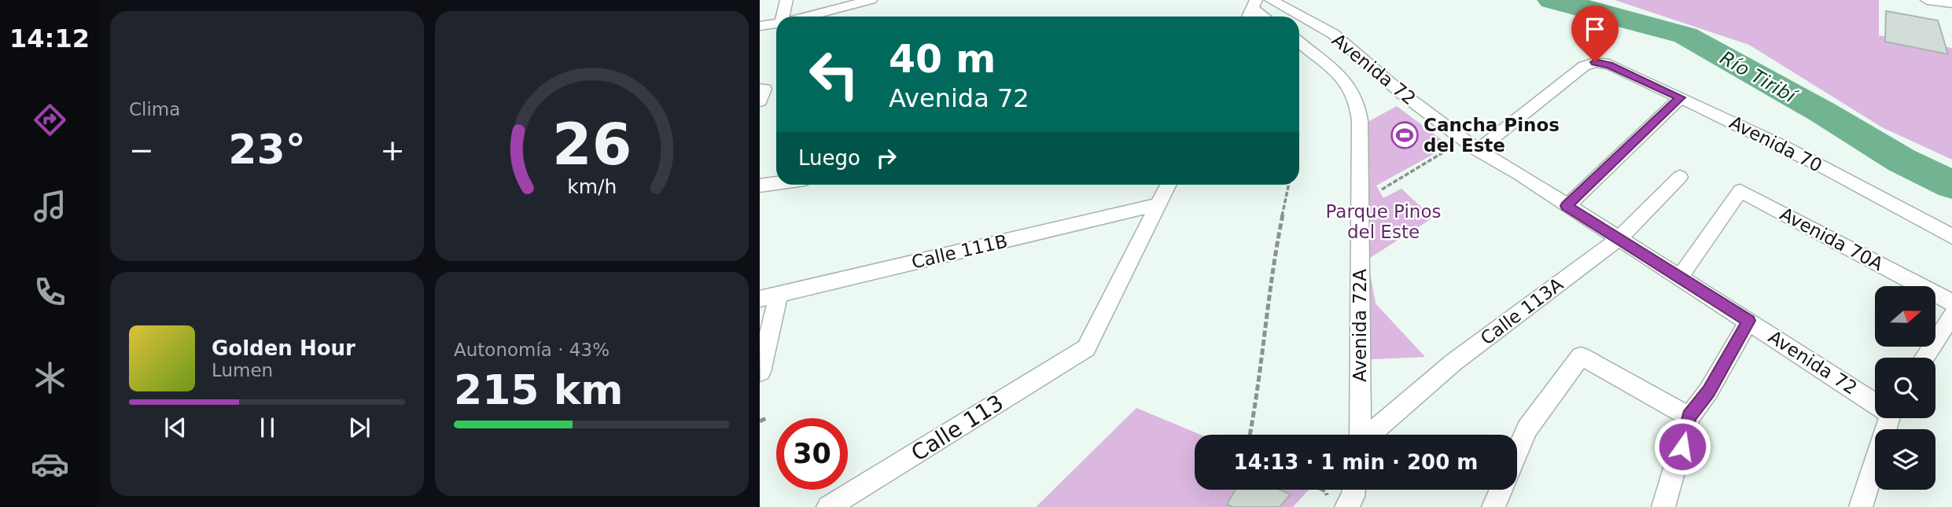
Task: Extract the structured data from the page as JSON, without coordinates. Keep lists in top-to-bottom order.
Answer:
{
  "streets": {
    "street": [
      "Avenida 72",
      "Avenida 70",
      "Avenida 70A",
      "Calle 111B",
      "Calle 113A",
      "Avenida 72A",
      "Calle 113"
    ]
  },
  "crossings": [
    ["Avenida 72", "Avenida 70"],
    ["Avenida 72", "Avenida 70A"],
    ["Avenida 72", "Calle 113A"],
    ["Calle 111B", "Calle 113"]
  ],
  "water": ["Río Tiribí"],
  "parks": ["Parque Pinos del Este"],
  "places": {
    "sports": ["Cancha Pinos del Este"]
  },
  "north": "right",
  "page": {
    "tabs": "14:12",
    "tile": [
      "Clima",
      ["Autonomía · 43%", "215 km"]
    ],
    "turn": ["40 m", "Avenida 72"],
    "heat": ["−", "23°", "+"],
    "then": "Luego",
    "song": ["Golden Hour", "Lumen"],
    "limit": "30",
    "trip": "14:13 · 1 min · 200 m",
    "gauge": ["26", "km/h"]
  }
}
